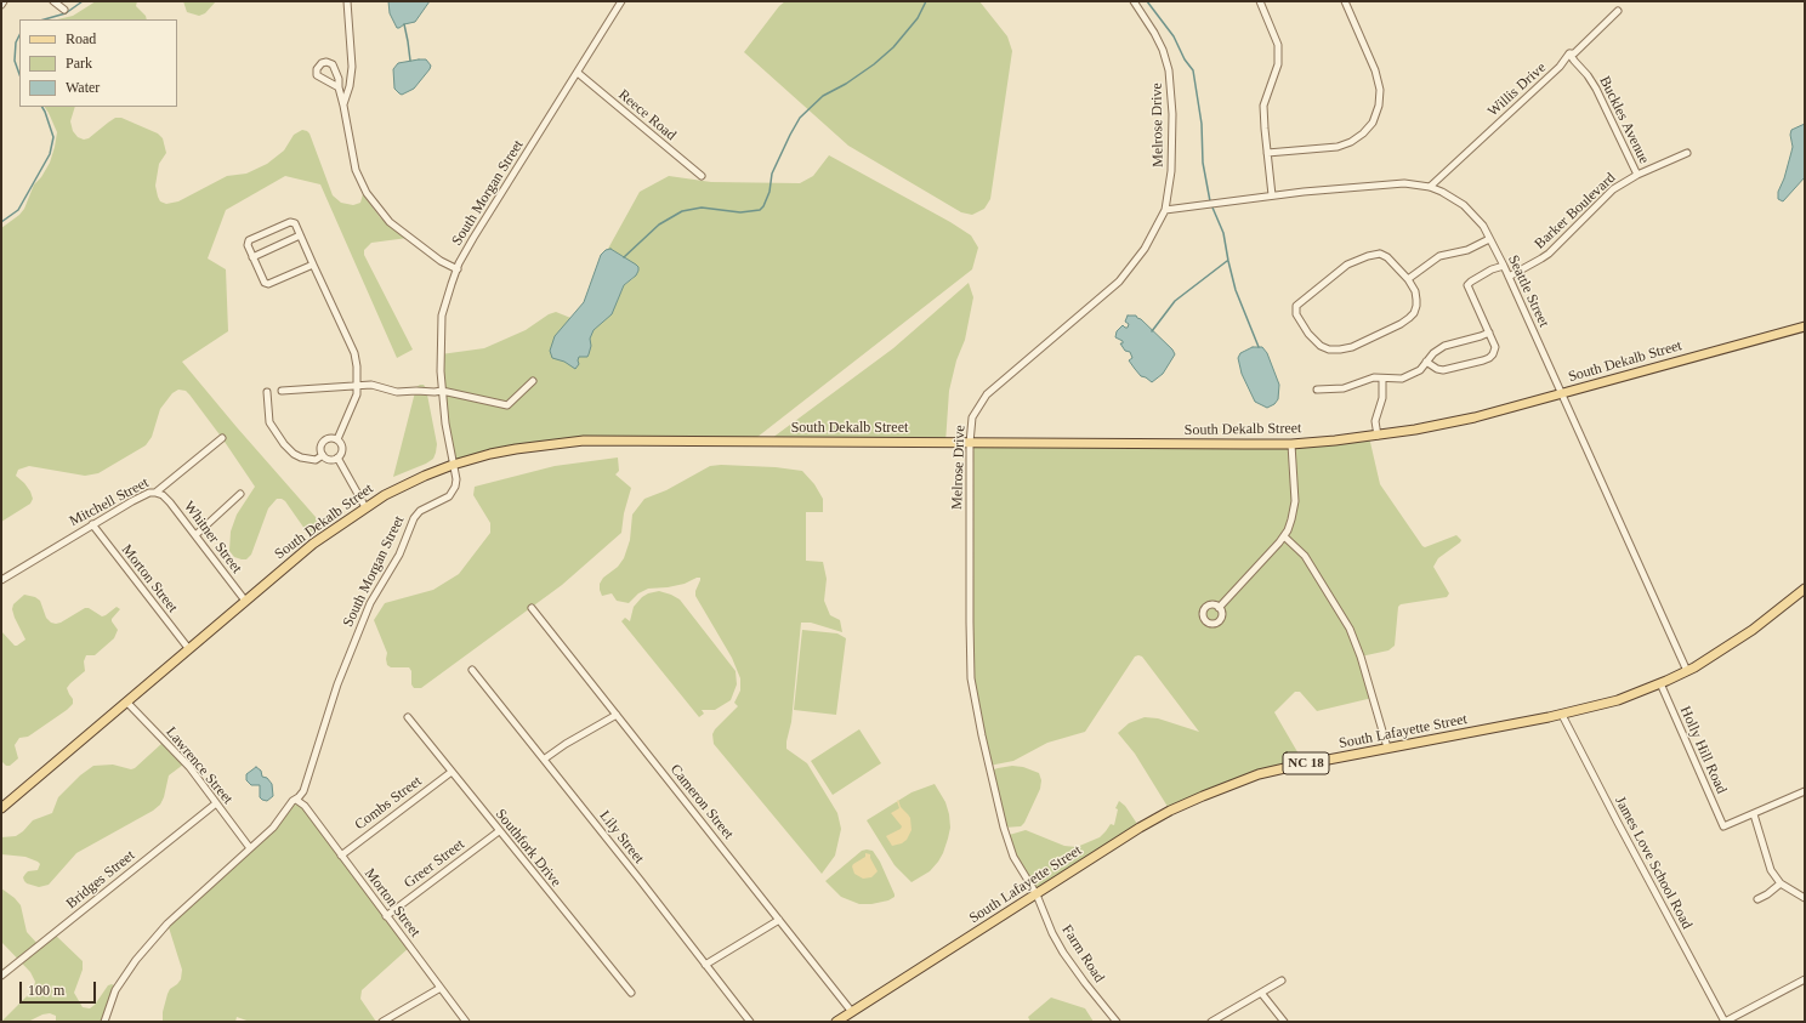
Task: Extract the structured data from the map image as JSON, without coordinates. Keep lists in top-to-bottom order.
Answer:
{
  "streets": {
    "main road": ["South Dekalb Street", "South Lafayette Street", "NC 18"],
    "street": [
      "Willis Drive",
      "Reece Road",
      "Buckles Avenue",
      "Melrose Drive",
      "South Morgan Street",
      "Barker Boulevard",
      "Seattle Street",
      "Mitchell Street",
      "Whitner Street",
      "Morton Street",
      "Holly Hill Road",
      "Lawrence Street",
      "Cameron Street",
      "Combs Street",
      "Lily Street",
      "Southfork Drive",
      "James Love School Road",
      "Greer Street",
      "Bridges Street",
      "Farm Road"
    ]
  },
  "crossings": [
    ["Willis Drive", "Buckles Avenue"],
    ["Willis Drive", "Seattle Street"],
    ["Reece Road", "South Morgan Street"],
    ["Buckles Avenue", "Barker Boulevard"],
    ["Melrose Drive", "Seattle Street"],
    ["Melrose Drive", "South Dekalb Street"],
    ["Melrose Drive", "South Lafayette Street"],
    ["Melrose Drive", "Farm Road"],
    ["South Morgan Street", "South Dekalb Street"],
    ["South Morgan Street", "Morton Street"],
    ["South Morgan Street", "Lawrence Street"],
    ["Barker Boulevard", "Seattle Street"],
    ["Seattle Street", "South Dekalb Street"],
    ["Seattle Street", "South Lafayette Street"],
    ["South Dekalb Street", "Whitner Street"],
    ["South Dekalb Street", "Morton Street"],
    ["South Dekalb Street", "Lawrence Street"],
    ["Mitchell Street", "Whitner Street"],
    ["Mitchell Street", "Morton Street"],
    ["Morton Street", "Combs Street"],
    ["Morton Street", "Greer Street"],
    ["South Lafayette Street", "Holly Hill Road"],
    ["South Lafayette Street", "Cameron Street"],
    ["South Lafayette Street", "James Love School Road"],
    ["South Lafayette Street", "Farm Road"],
    ["Lawrence Street", "Bridges Street"],
    ["Combs Street", "Southfork Drive"],
    ["Southfork Drive", "Greer Street"]
  ],
  "legend": ["Road", "Park", "Water"],
  "scale_bar": "100 m"
}
